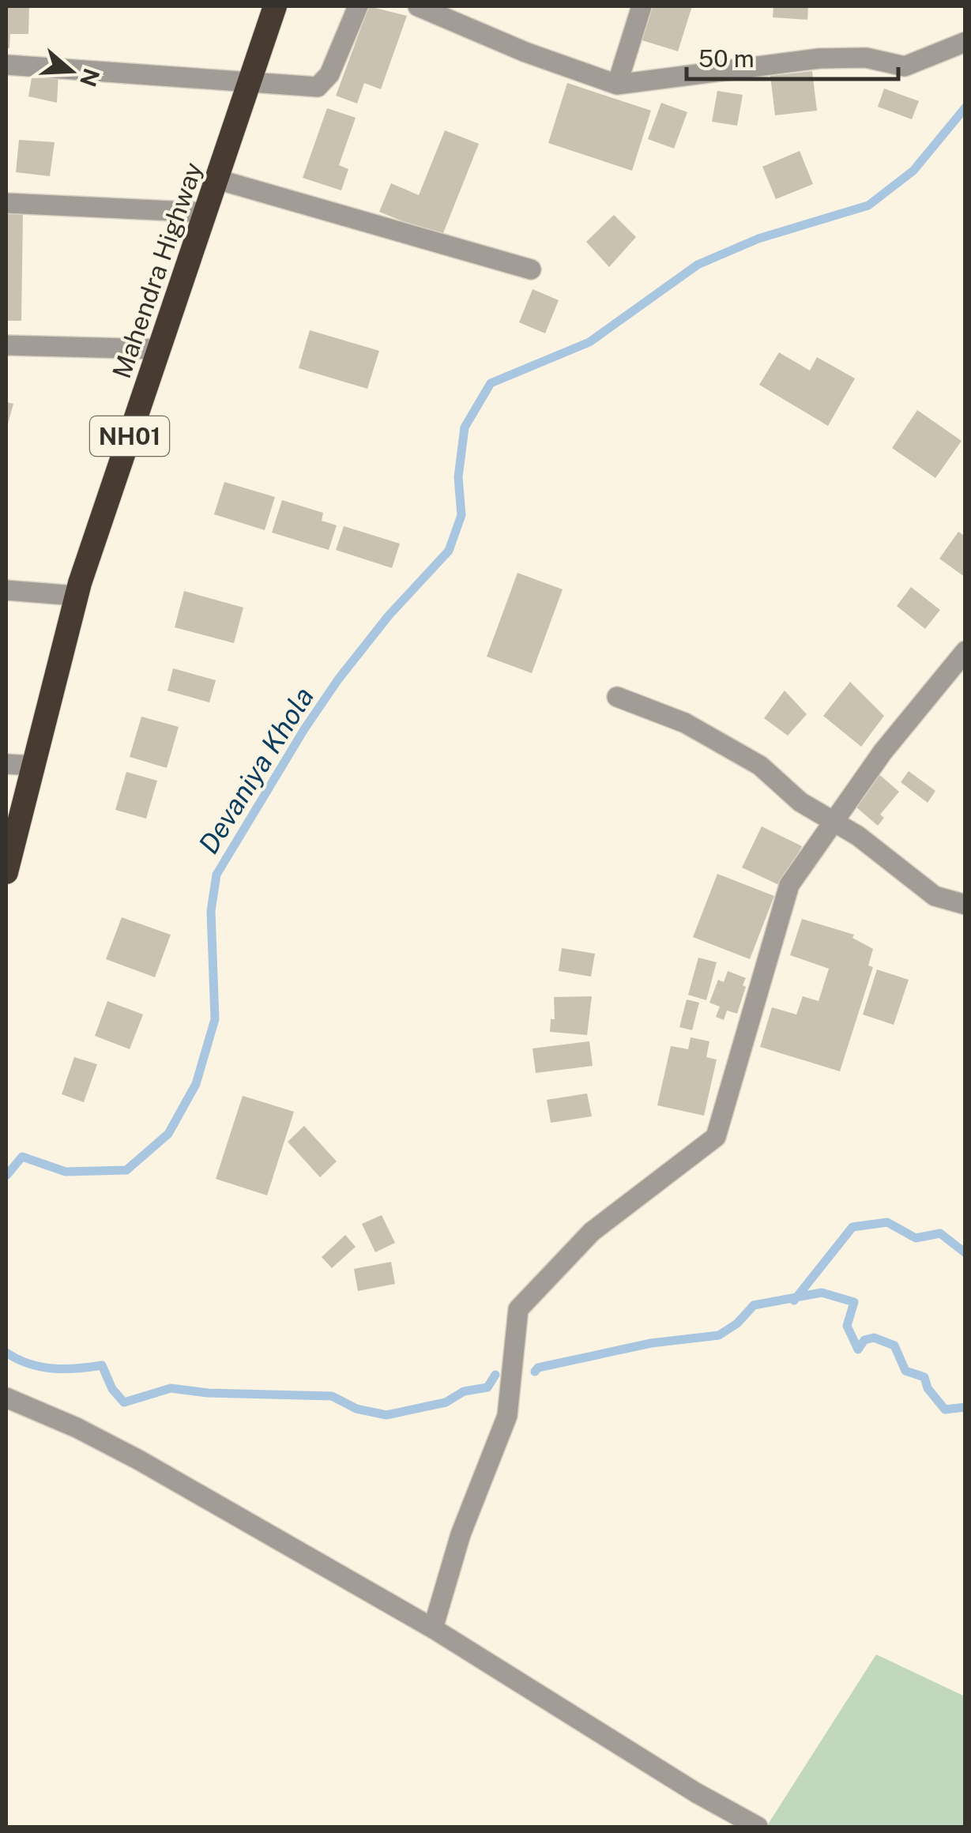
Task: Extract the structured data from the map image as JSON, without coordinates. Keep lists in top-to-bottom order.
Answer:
{
  "streets": {
    "highway": ["Mahendra Highway", "NH01"]
  },
  "water": ["Devaniya Khola"],
  "scale_bar": "50 m",
  "north": "right"
}
